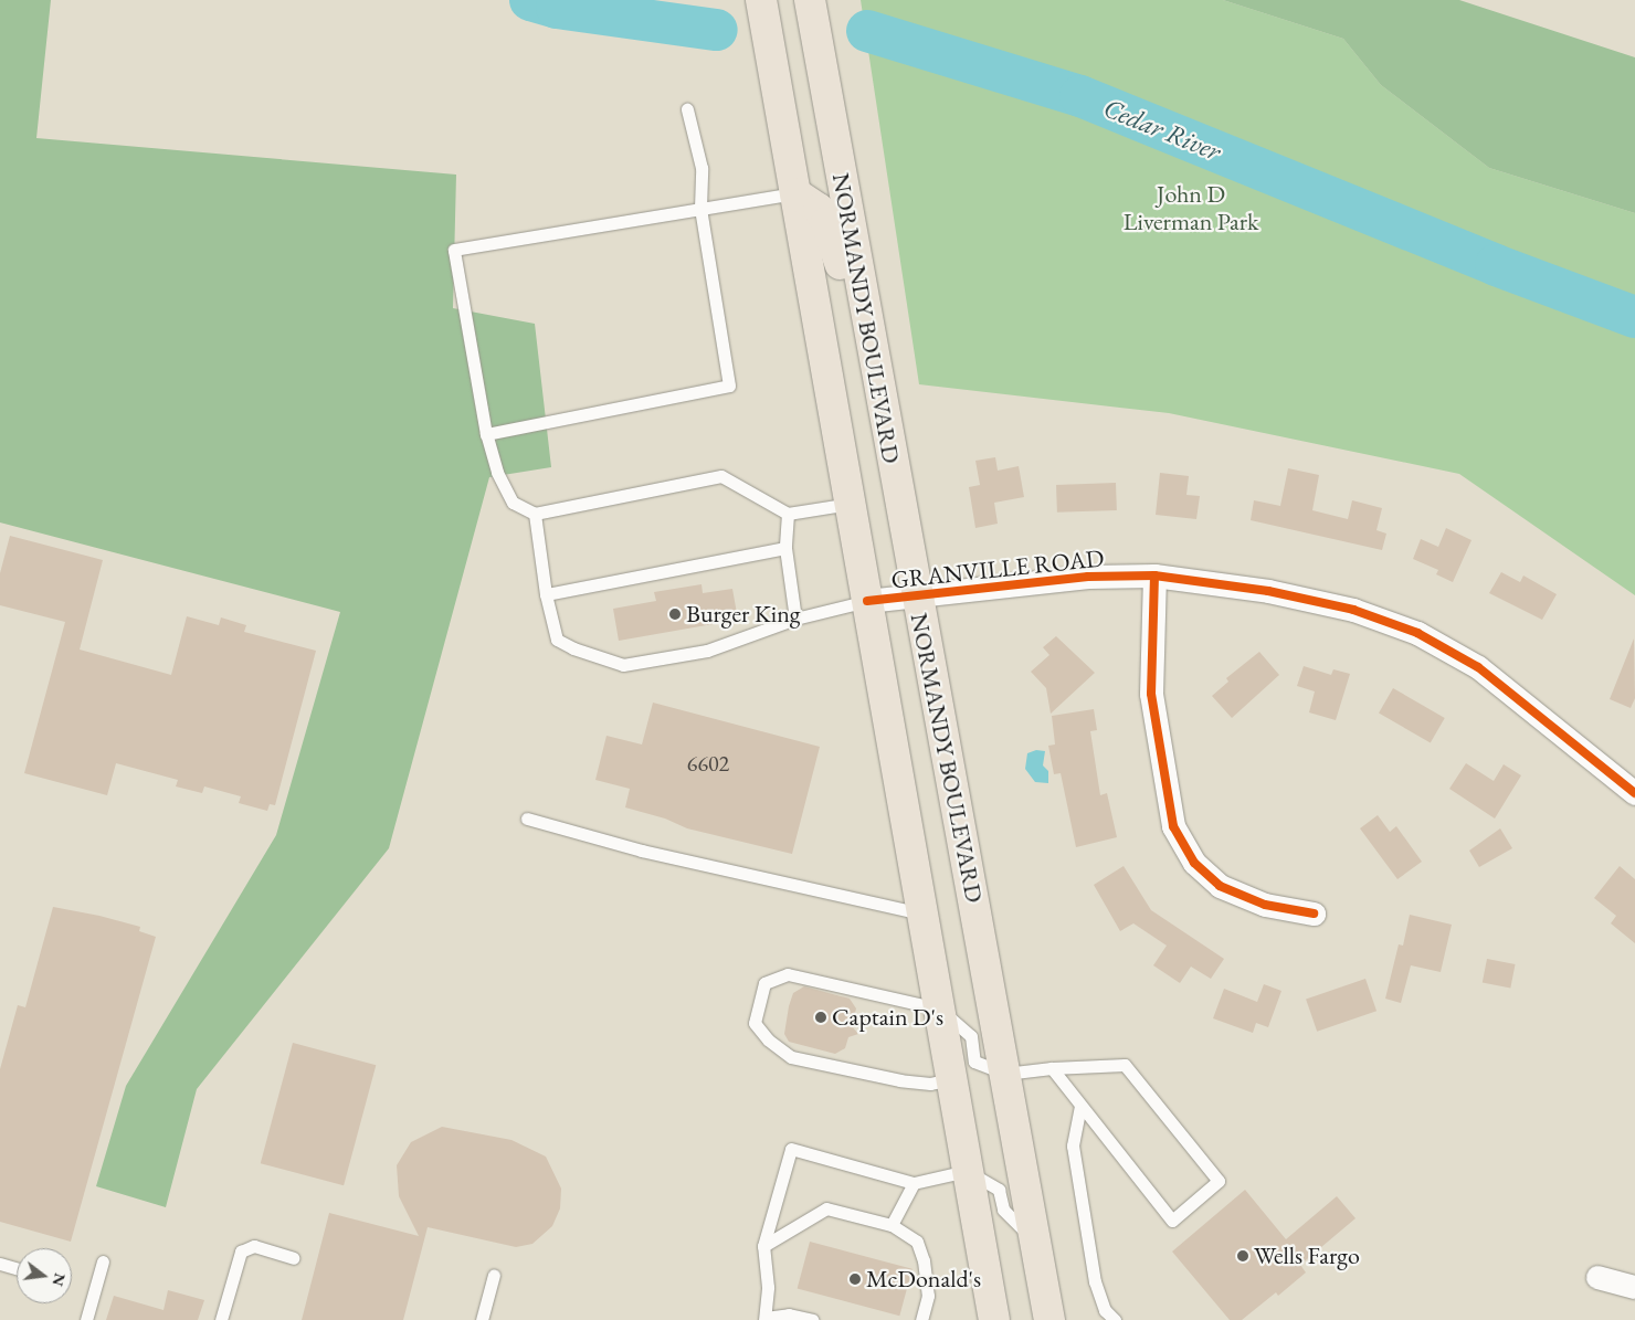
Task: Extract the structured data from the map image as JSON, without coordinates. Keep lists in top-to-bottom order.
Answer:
{
  "streets": {
    "main road": ["NORMANDY BOULEVARD"],
    "street": ["GRANVILLE ROAD"]
  },
  "crossings": [
    ["NORMANDY BOULEVARD", "GRANVILLE ROAD"]
  ],
  "water": ["Cedar River"],
  "parks": ["John D Liverman Park"],
  "places": [
    "Burger King",
    "Captain D's",
    "Wells Fargo",
    "McDonald's"
  ],
  "house_numbers": ["6602"],
  "north": "right"
}
